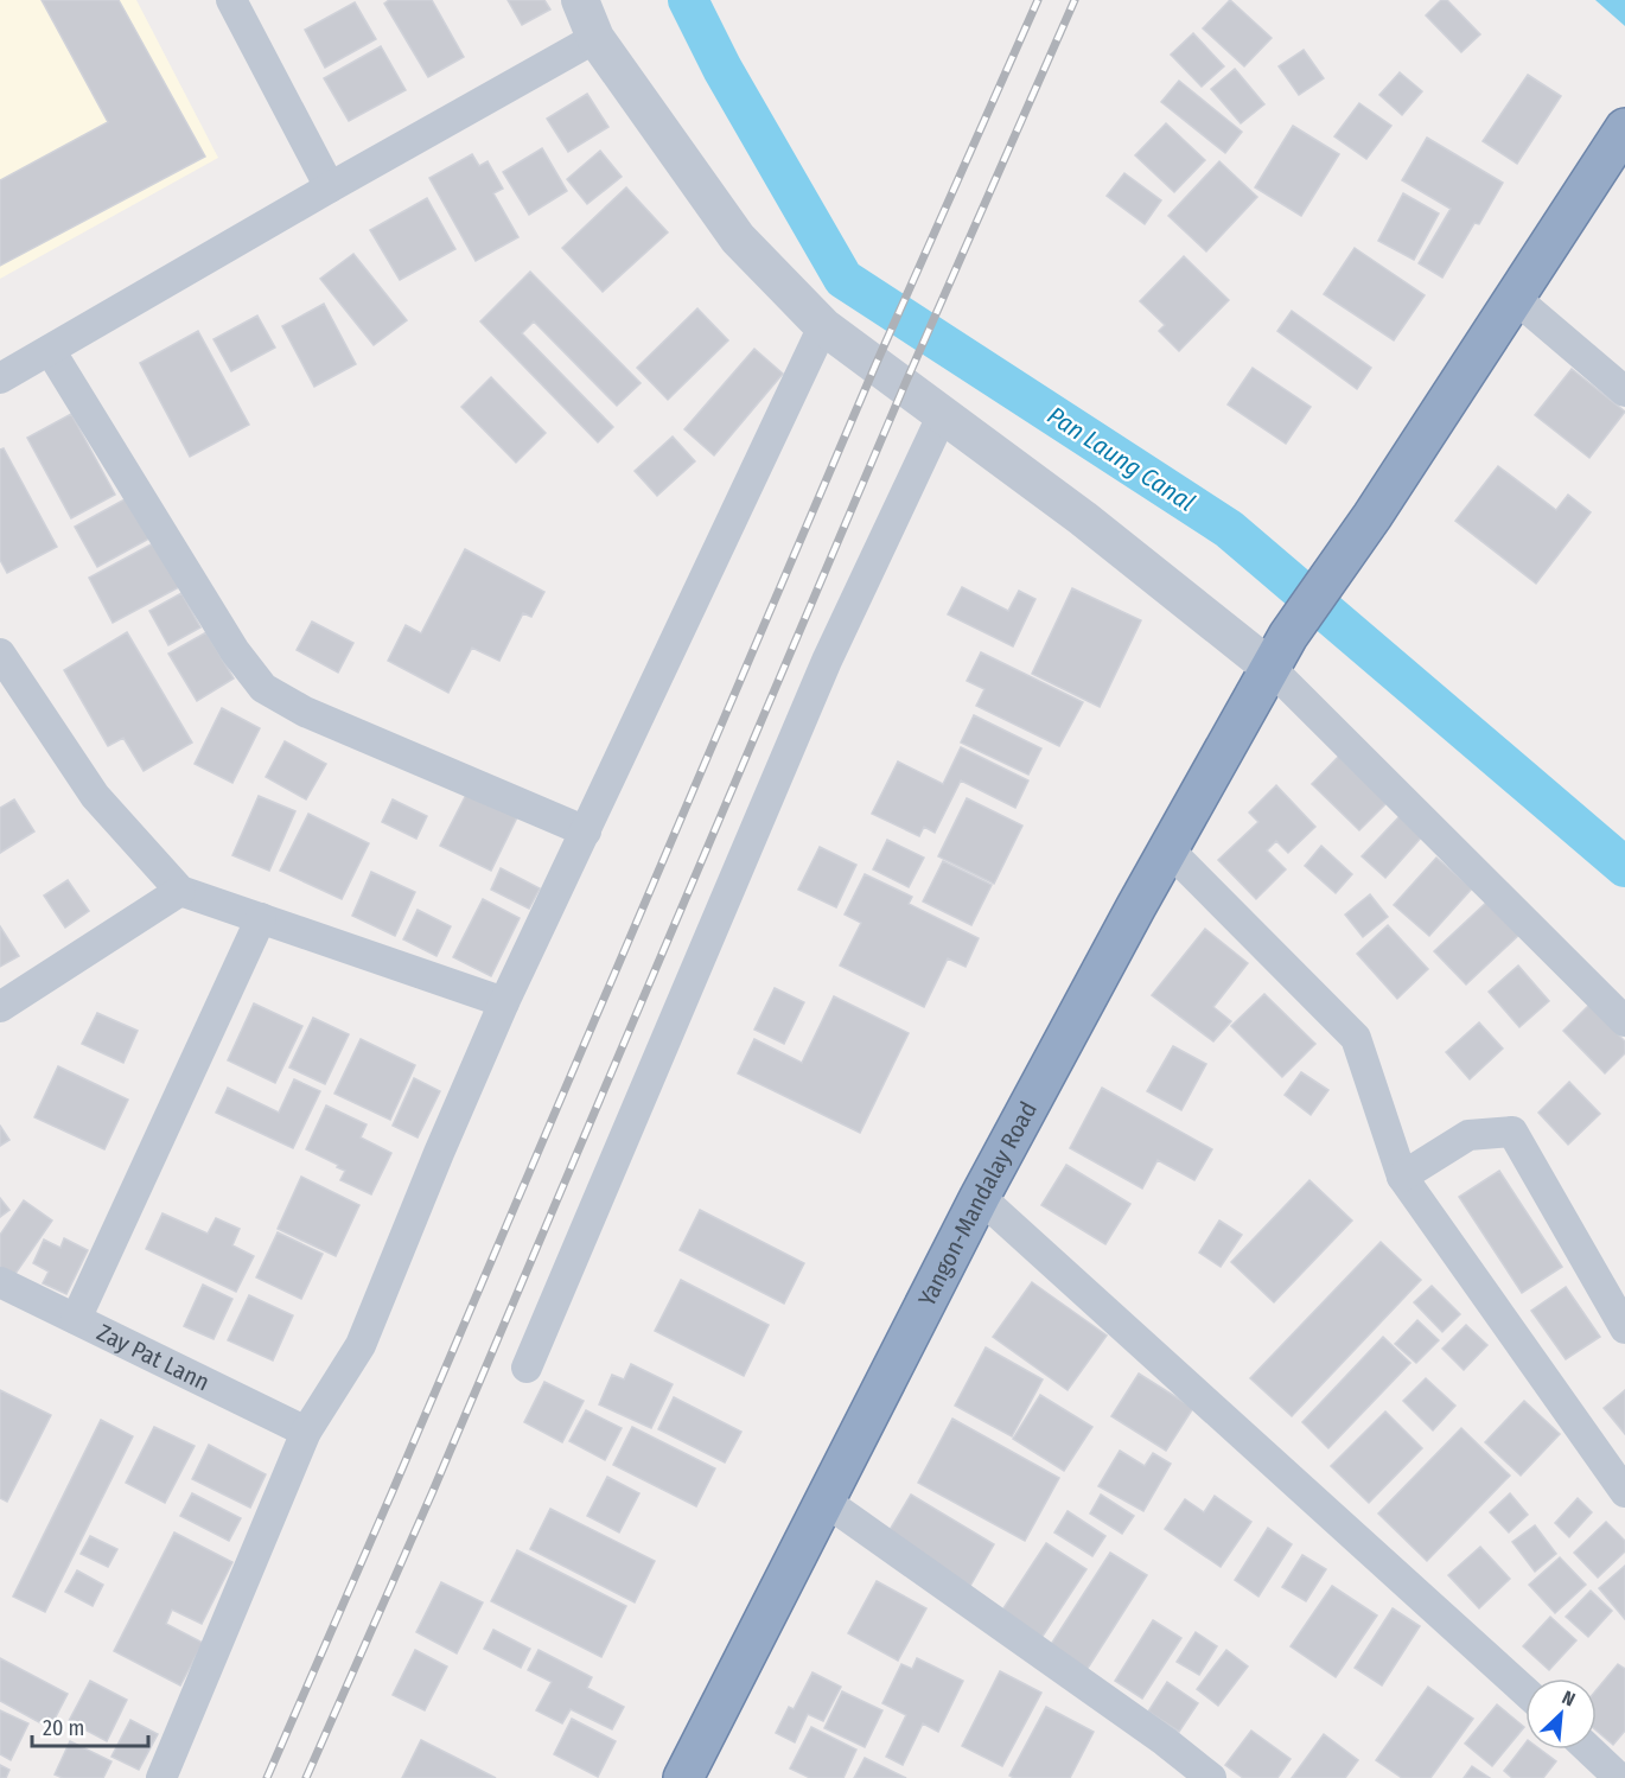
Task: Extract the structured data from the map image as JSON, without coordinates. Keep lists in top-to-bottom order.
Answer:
{
  "streets": {
    "highway": ["Yangon-Mandalay Road"],
    "street": ["Zay Pat Lann"]
  },
  "water": ["Pan Laung Canal"],
  "scale_bar": "20 m",
  "north": "top right"
}
